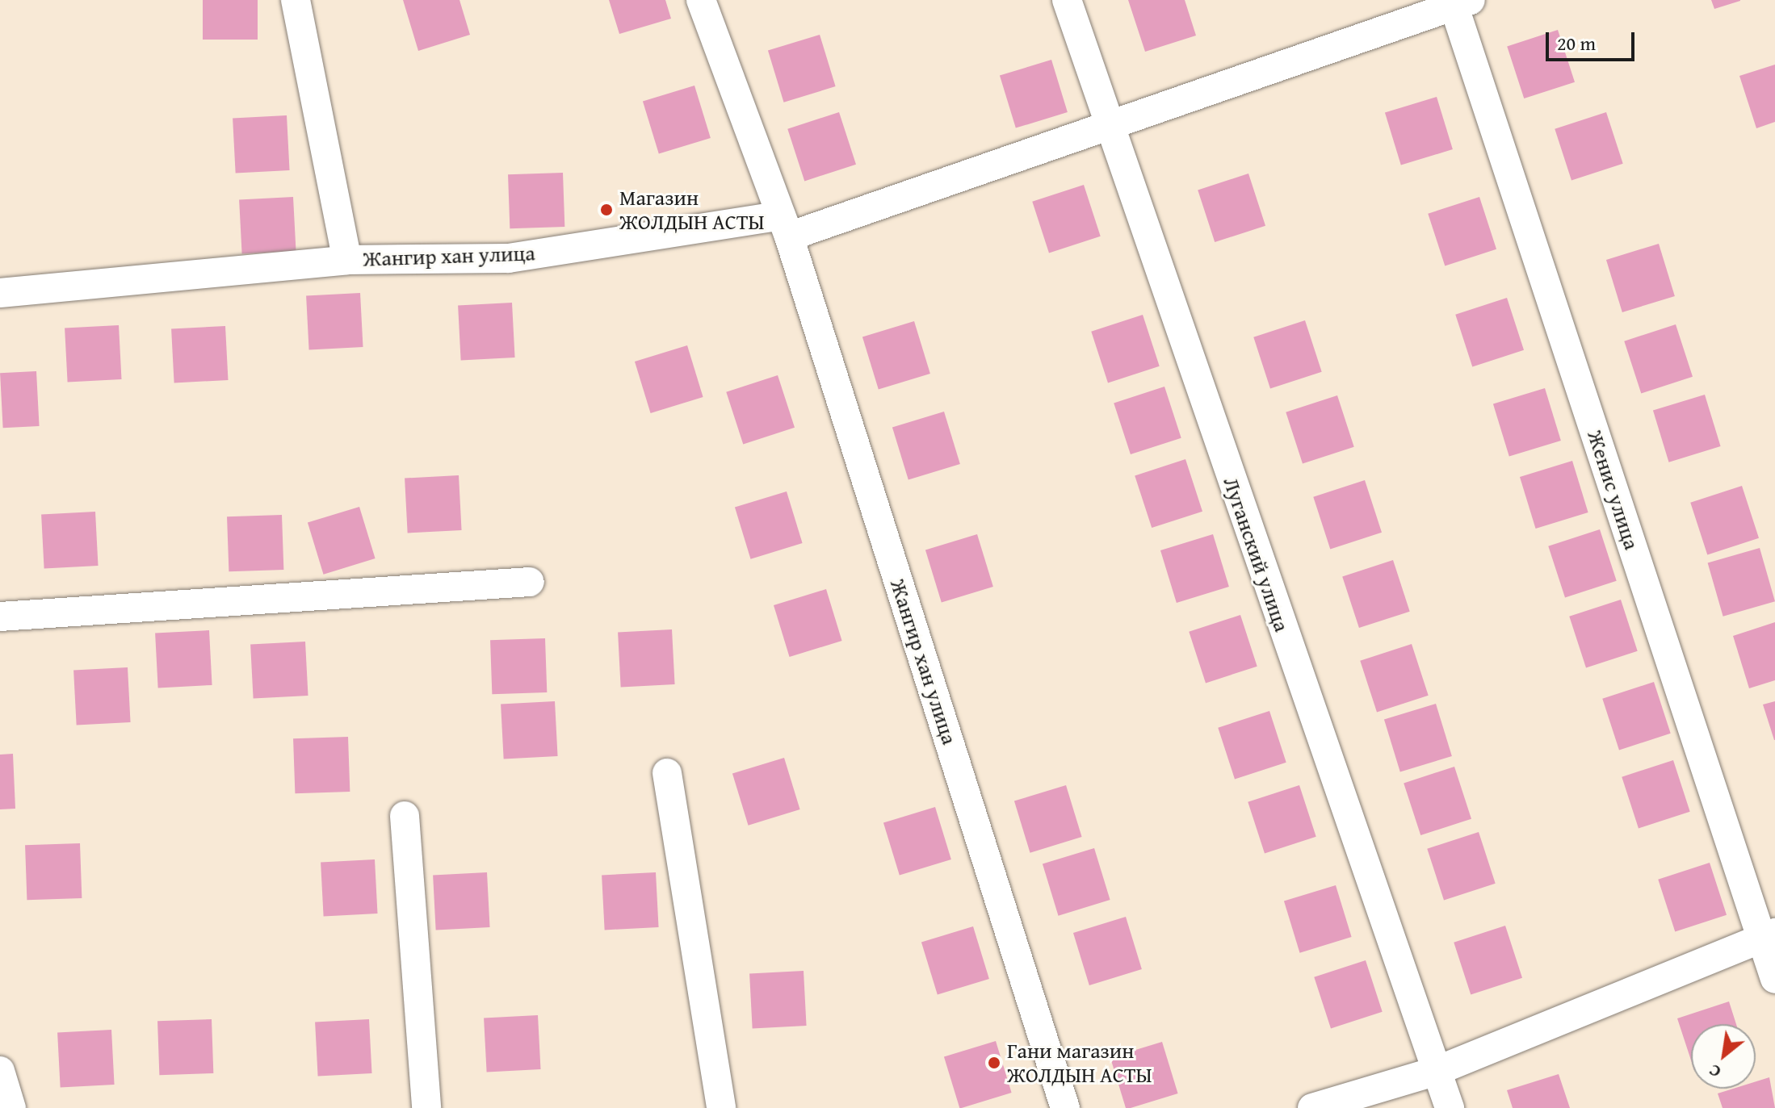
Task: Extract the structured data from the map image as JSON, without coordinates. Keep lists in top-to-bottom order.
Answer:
{
  "streets": {
    "street": ["Жангир хан улица", "Женис улица", "Луганский улица"]
  },
  "places": ["Магазин ЖОЛДЫН АСТЫ", "Гани магазин ЖОЛДЫН АСТЫ"],
  "scale_bar": "20 m",
  "north": "bottom left"
}
